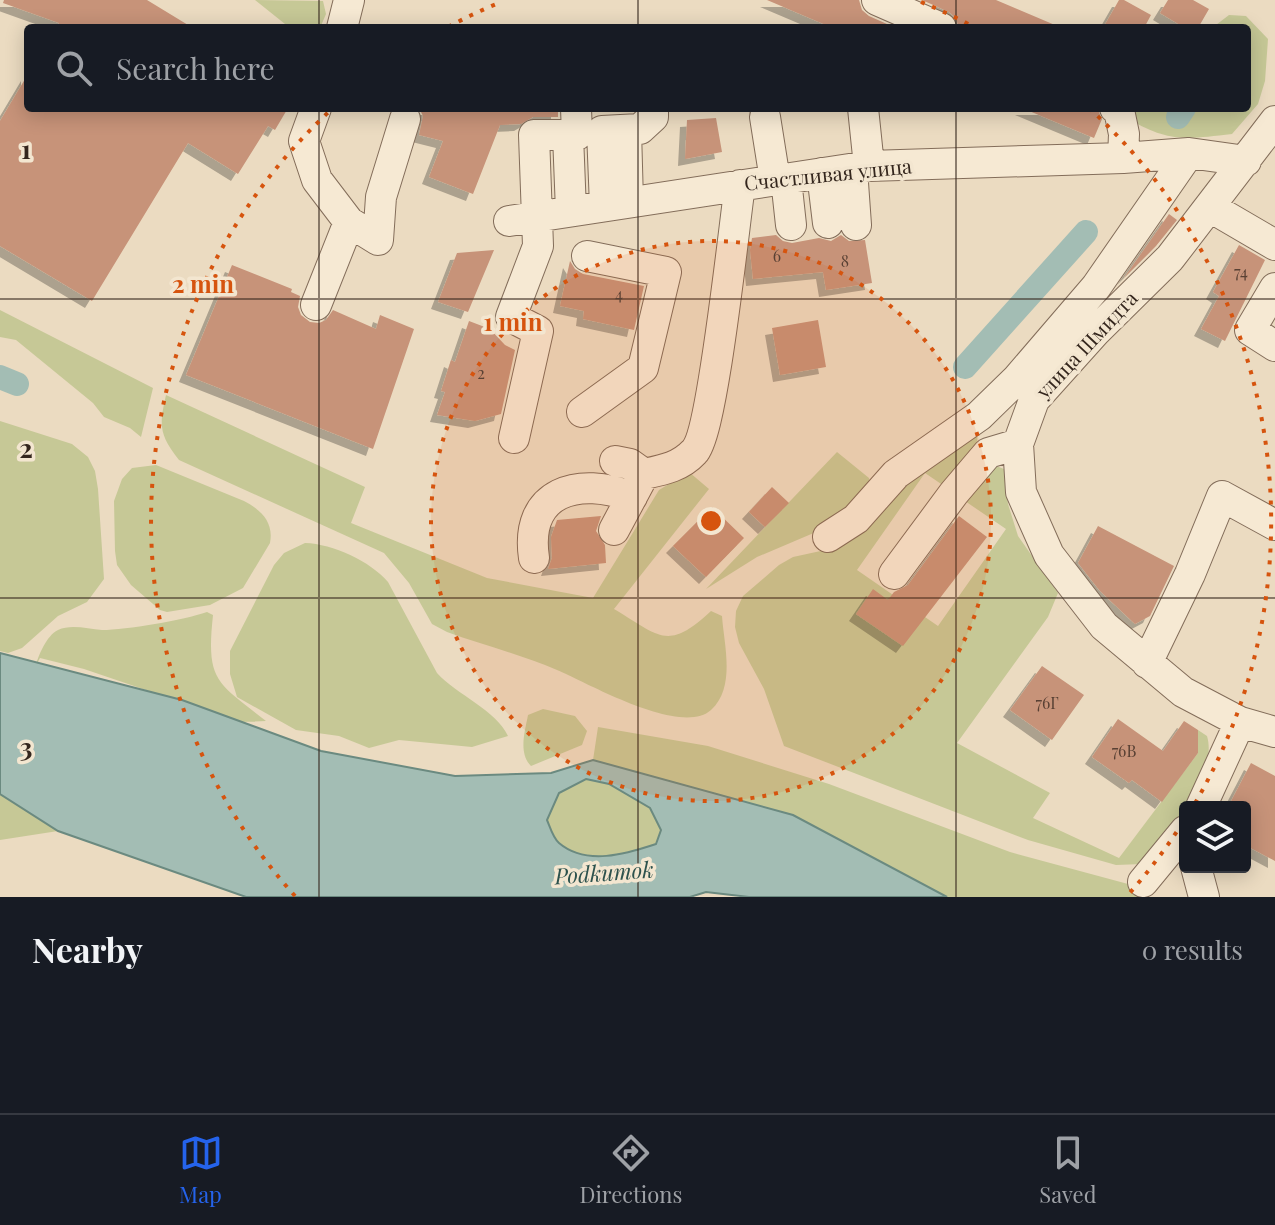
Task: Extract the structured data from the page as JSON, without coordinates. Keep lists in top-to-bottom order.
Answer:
{
  "streets": {
    "street": ["Счастливая улица", "улица Шмидта"]
  },
  "crossings": [
    ["Счастливая улица", "улица Шмидта"]
  ],
  "water": ["Podkumok"],
  "house_numbers": [
    "6",
    "8",
    "74",
    "4",
    "2",
    "76Г",
    "76В"
  ],
  "page": {
    "search": "Search here",
    "heading": ["Nearby", "0 results"],
    "nav": ["Map", "Directions", "Saved"]
  },
  "grid": {
    "rows": ["1", "2", "3"]
  },
  "rings": ["2 min", "1 min"]
}
